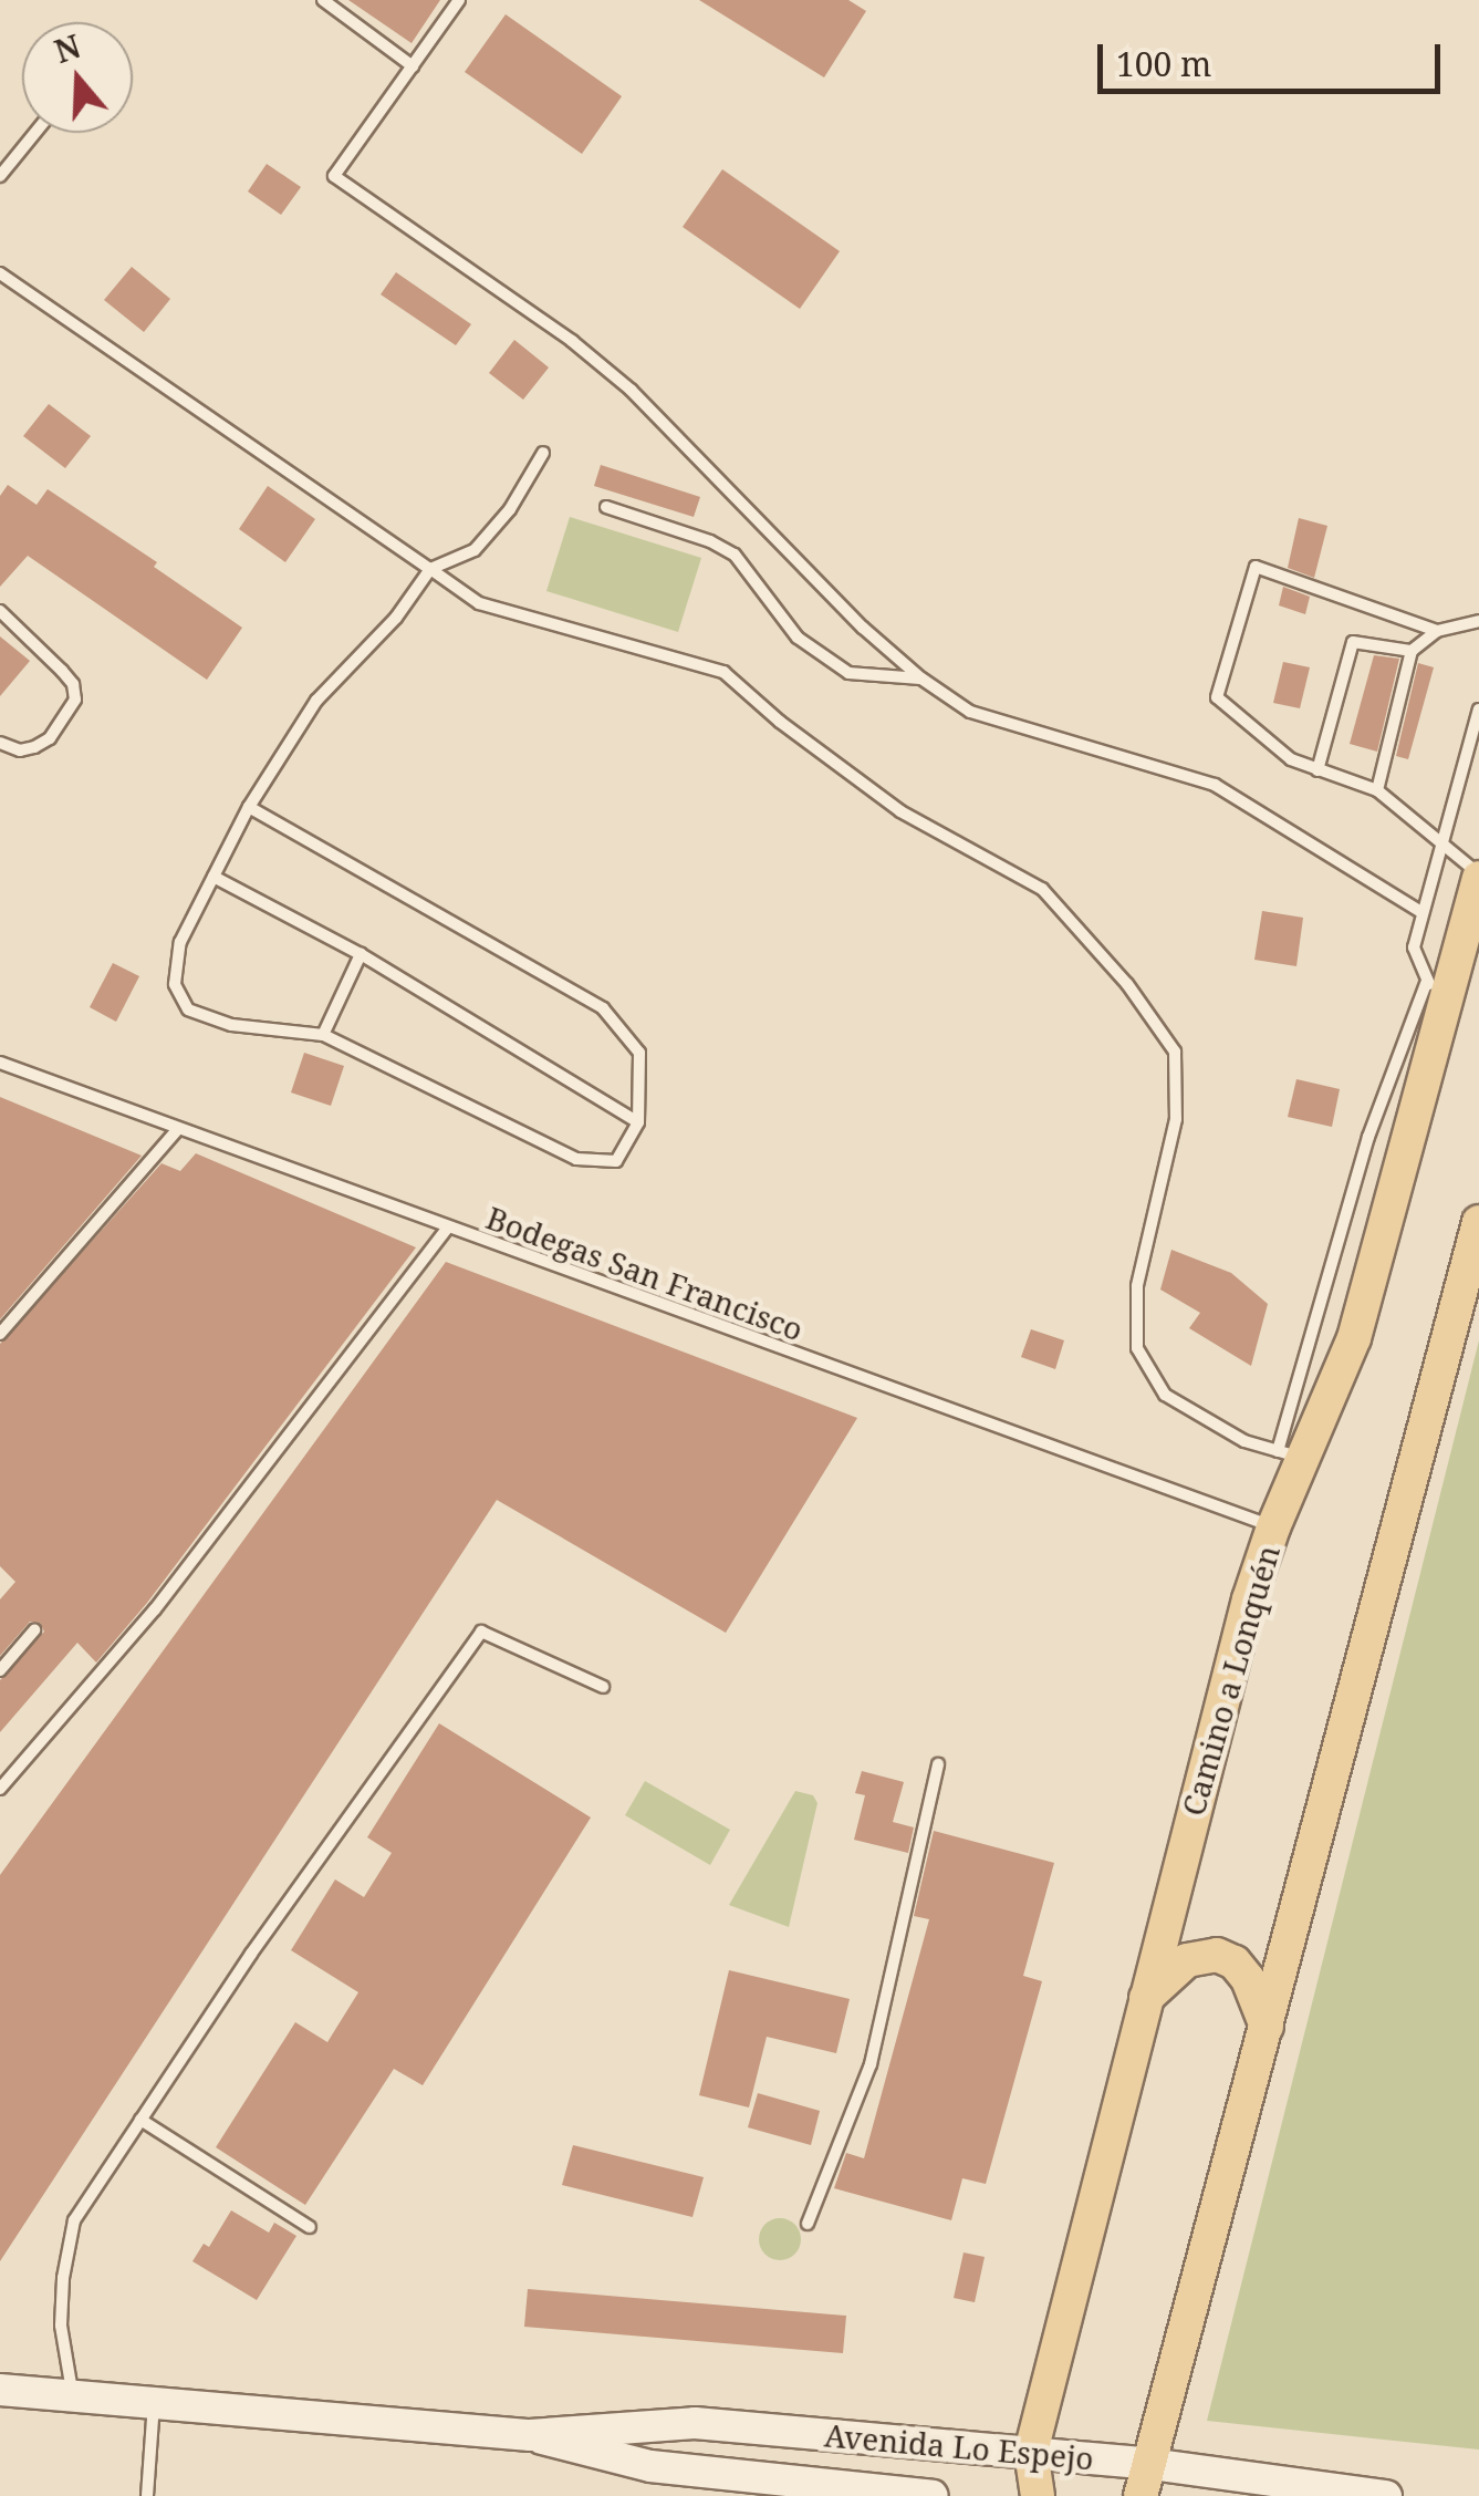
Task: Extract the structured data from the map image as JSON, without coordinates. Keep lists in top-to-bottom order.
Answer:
{
  "streets": {
    "main road": ["Camino a Lonquén", "Avenida Lo Espejo"],
    "lane": ["Bodegas San Francisco"]
  },
  "crossings": [
    ["Bodegas San Francisco", "Camino a Lonquén"],
    ["Camino a Lonquén", "Avenida Lo Espejo"]
  ],
  "scale_bar": "100 m",
  "north": "top"
}
